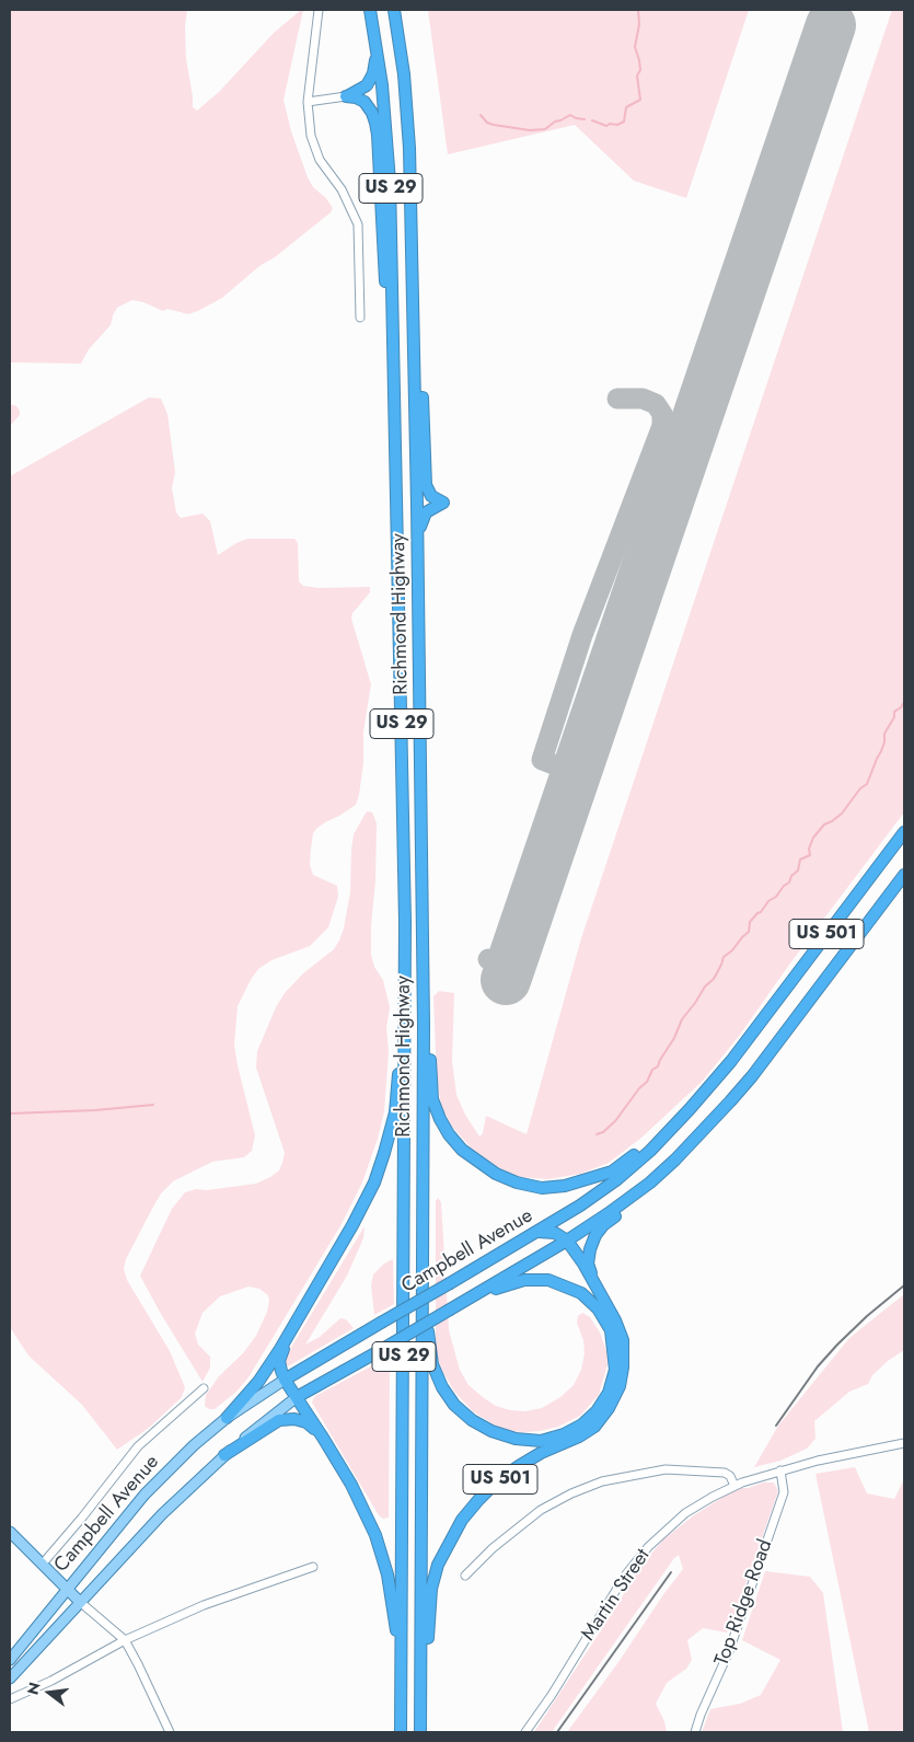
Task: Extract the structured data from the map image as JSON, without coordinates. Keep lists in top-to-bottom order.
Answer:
{
  "streets": {
    "highway": [
      "US 29",
      "Richmond Highway",
      "US 501",
      "Campbell Avenue"
    ],
    "street": ["Martin Street", "Top Ridge Road"]
  },
  "crossings": [
    ["US 29", "Richmond Highway"],
    ["US 29", "US 501"],
    ["US 501", "Campbell Avenue"],
    ["Martin Street", "Top Ridge Road"]
  ],
  "north": "left"
}
